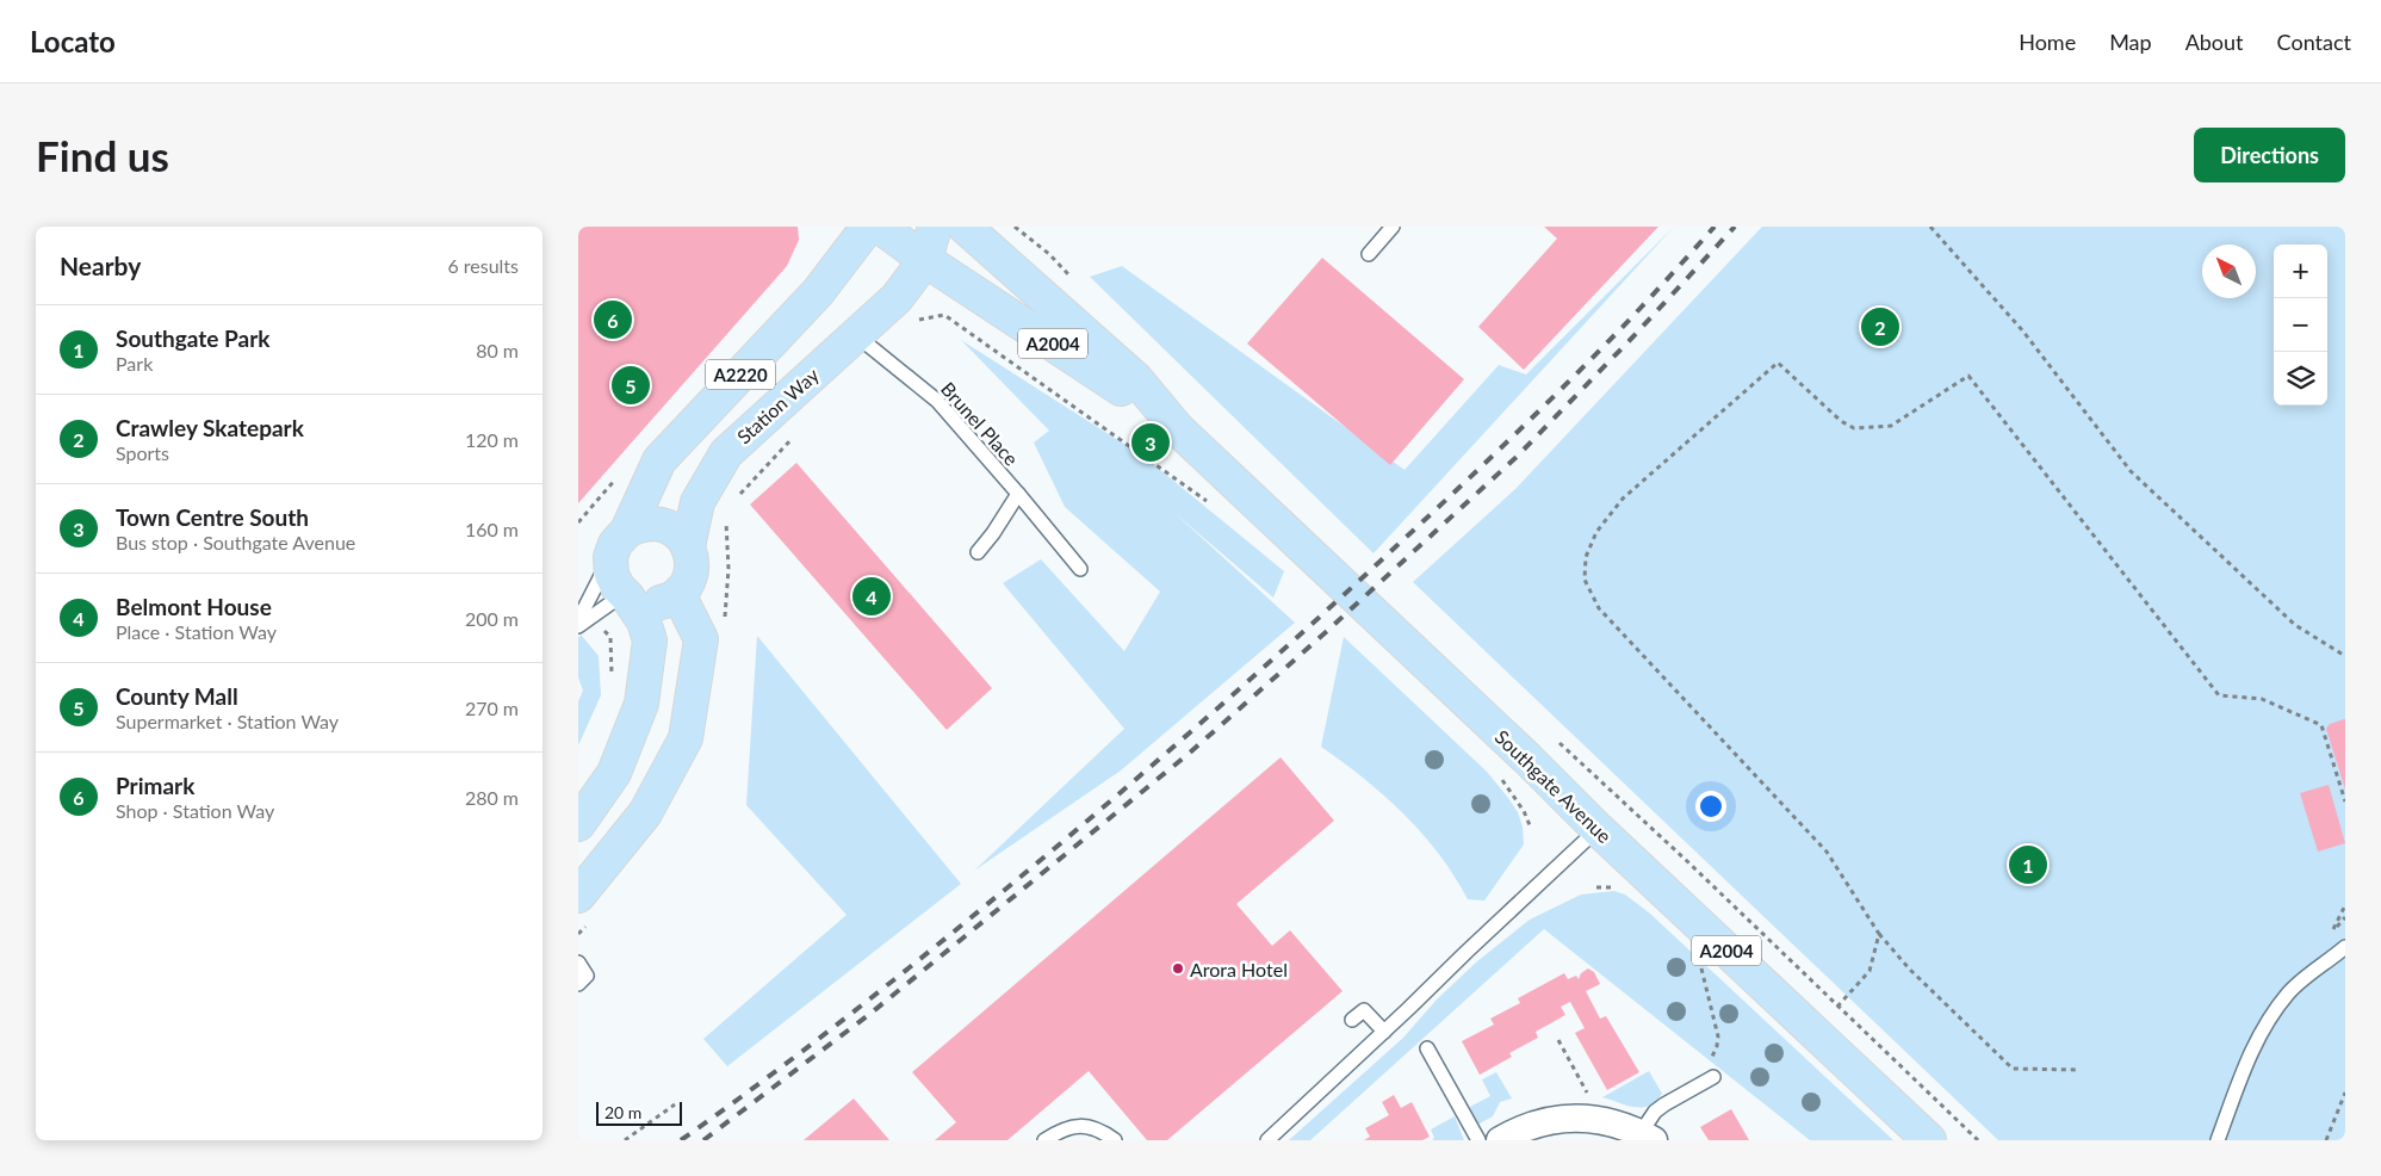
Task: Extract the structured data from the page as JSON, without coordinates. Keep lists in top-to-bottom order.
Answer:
{
  "streets": {
    "main road": [
      "A2004",
      "A2220",
      "Station Way",
      "Southgate Avenue"
    ],
    "lane": ["Brunel Place"]
  },
  "crossings": [
    ["A2220", "Station Way"],
    ["Station Way", "Brunel Place"],
    ["Station Way", "Southgate Avenue"]
  ],
  "places": ["Arora Hotel"],
  "scale_bar": "20 m",
  "north": "top left",
  "page": {
    "header": "Locato",
    "nav": [
      "Home",
      "Map",
      "About",
      "Contact"
    ],
    "buttons": "Directions",
    "title": "Find us",
    "heading": ["Nearby", "6 results"],
    "map_buttons": ["+", "−"],
    "pins": [
      "6",
      "2",
      "5",
      "3",
      "4",
      "1"
    ],
    "list": [
      {
        "mark": "1",
        "name": "Southgate Park",
        "note": "Park",
        "value": "80 m"
      },
      {
        "mark": "2",
        "name": "Crawley Skatepark",
        "note": "Sports",
        "value": "120 m"
      },
      {
        "mark": "3",
        "name": "Town Centre South",
        "note": "Bus stop · Southgate Avenue",
        "value": "160 m"
      },
      {
        "mark": "4",
        "name": "Belmont House",
        "note": "Place · Station Way",
        "value": "200 m"
      },
      {
        "mark": "5",
        "name": "County Mall",
        "note": "Supermarket · Station Way",
        "value": "270 m"
      },
      {
        "mark": "6",
        "name": "Primark",
        "note": "Shop · Station Way",
        "value": "280 m"
      }
    ],
    "scale": "20 m"
  }
}
